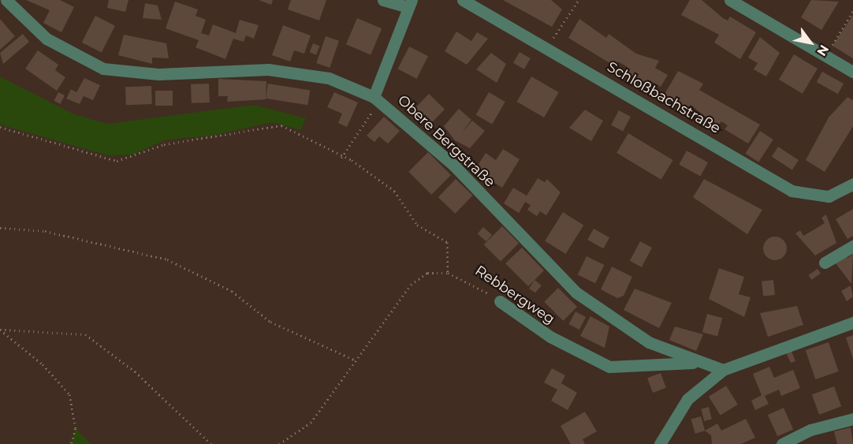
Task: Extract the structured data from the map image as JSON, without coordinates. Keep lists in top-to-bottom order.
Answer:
{
  "streets": {
    "street": ["Schloßbachstraße", "Obere Bergstraße", "Rebbergweg"]
  },
  "crossings": [
    ["Obere Bergstraße", "Rebbergweg"]
  ],
  "north": "bottom right"
}
